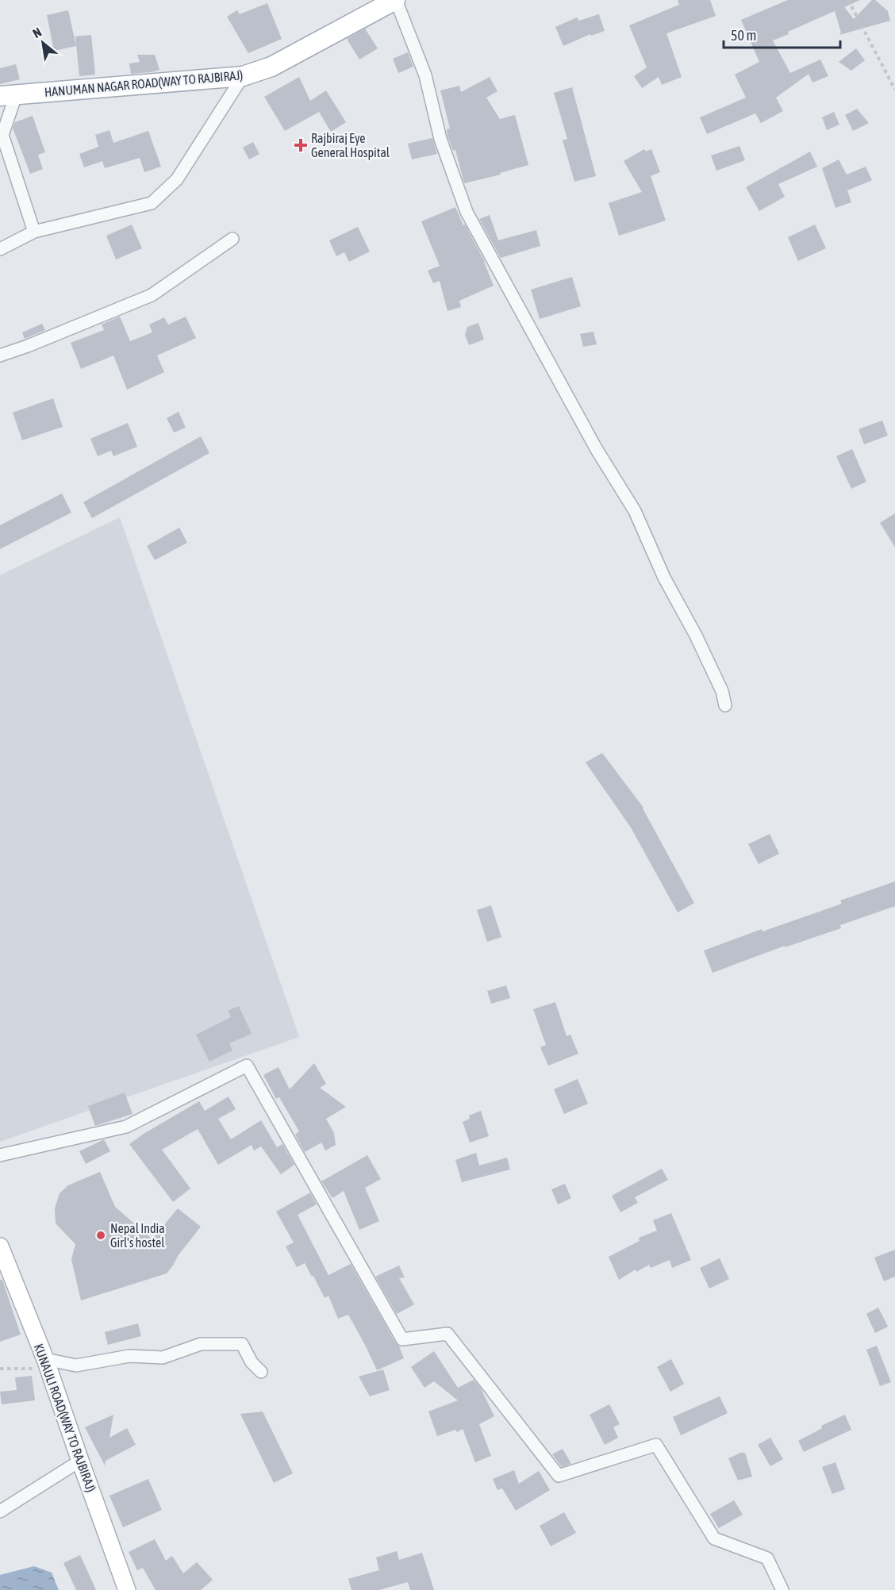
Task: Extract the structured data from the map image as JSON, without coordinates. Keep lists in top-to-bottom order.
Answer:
{
  "streets": {
    "main road": ["HANUMAN NAGAR ROAD(WAY TO RAJBIRAJ)", "KUNAULI ROAD(WAY TO RAJBIRAJ)"]
  },
  "places": {
    "health": ["Rajbiraj Eye General Hospital"],
    "other": ["Nepal India Girl's hostel"]
  },
  "scale_bar": "50 m",
  "north": "top left"
}
